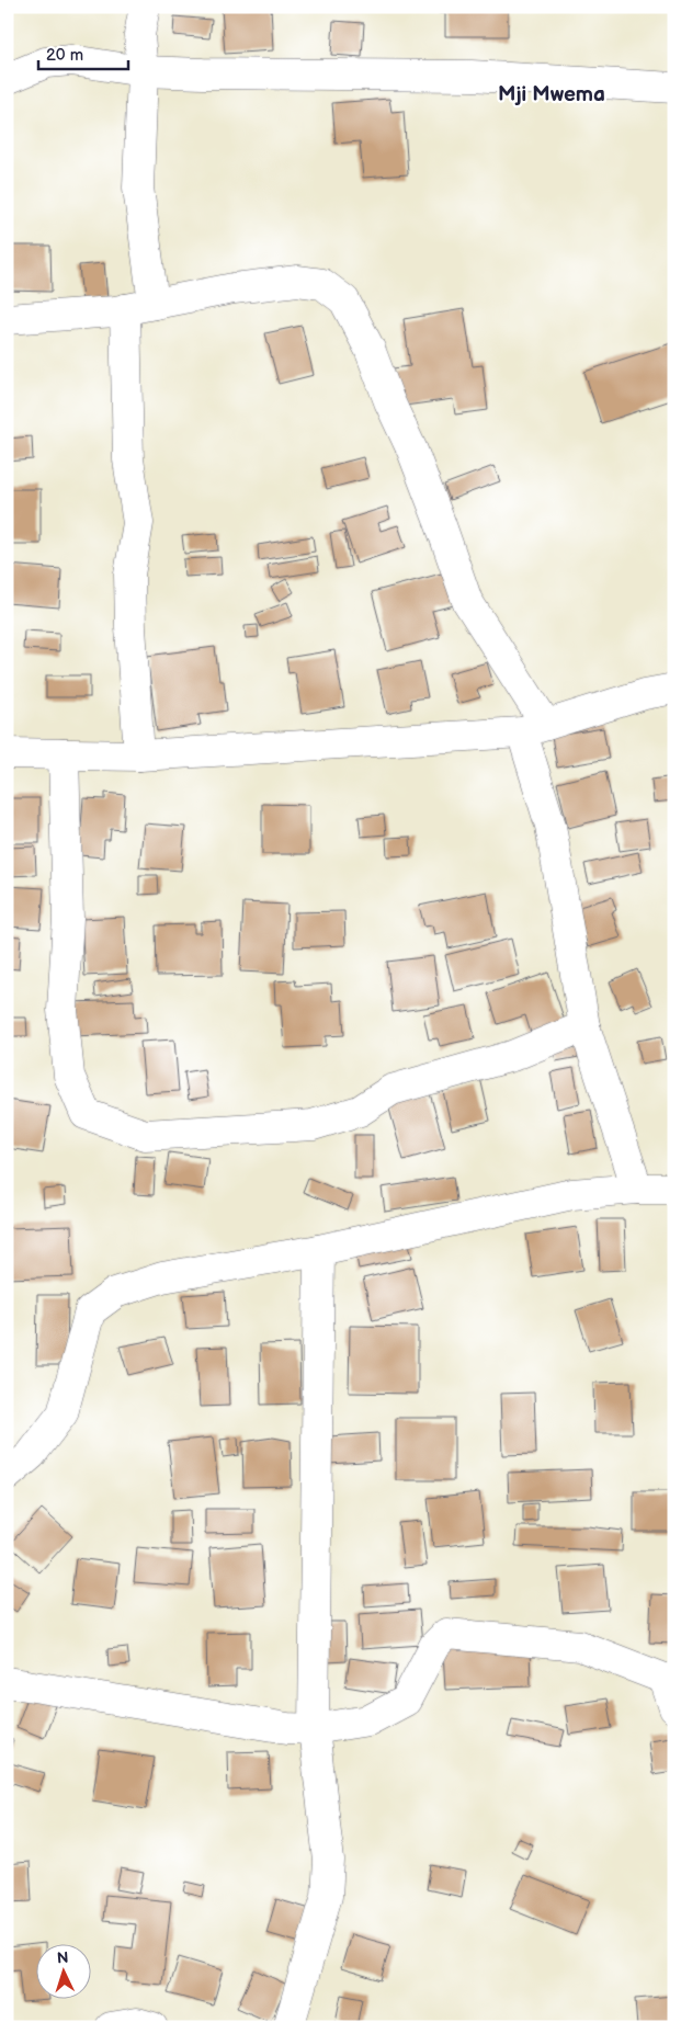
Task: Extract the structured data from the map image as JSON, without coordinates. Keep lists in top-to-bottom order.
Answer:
{
  "districts": ["Mji Mwema"],
  "scale_bar": "20 m",
  "north": "top"
}
